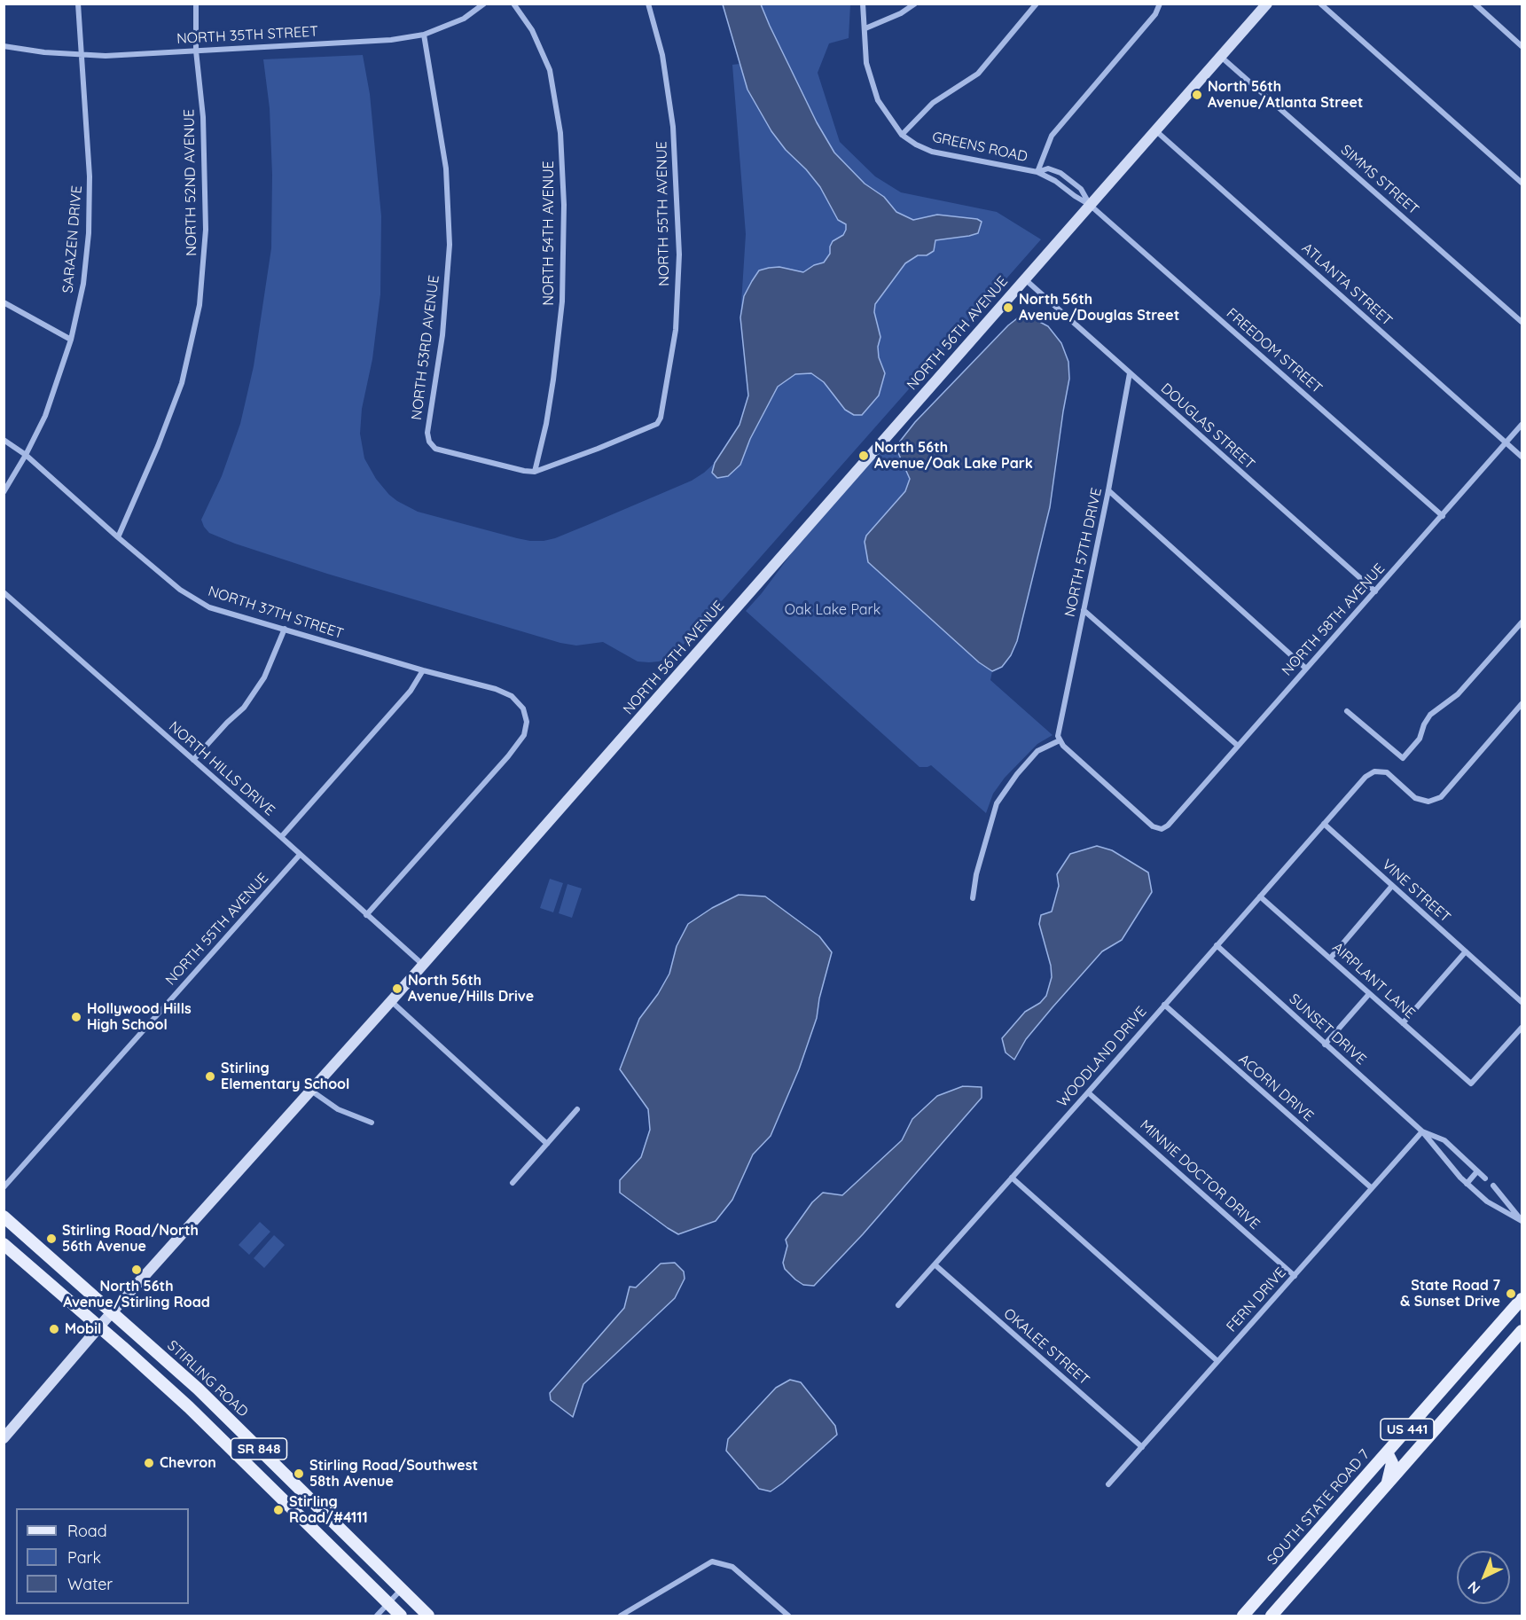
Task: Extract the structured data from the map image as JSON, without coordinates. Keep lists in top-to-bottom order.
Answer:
{
  "streets": {
    "main road": [
      "STIRLING ROAD",
      "US 441",
      "SR 848",
      "SOUTH STATE ROAD 7"
    ],
    "street": [
      "NORTH 35TH STREET",
      "GREENS ROAD",
      "SIMMS STREET",
      "NORTH 52ND AVENUE",
      "NORTH 55TH AVENUE",
      "NORTH 54TH AVENUE",
      "SARAZEN DRIVE",
      "ATLANTA STREET",
      "NORTH 56TH AVENUE",
      "NORTH 53RD AVENUE",
      "FREEDOM STREET",
      "DOUGLAS STREET",
      "NORTH 57TH DRIVE",
      "NORTH 37TH STREET",
      "NORTH 58TH AVENUE",
      "NORTH HILLS DRIVE",
      "VINE STREET",
      "AIRPLANT LANE",
      "SUNSET DRIVE",
      "WOODLAND DRIVE",
      "ACORN DRIVE",
      "MINNIE DOCTOR DRIVE",
      "FERN DRIVE",
      "OKALEE STREET"
    ]
  },
  "crossings": [
    ["NORTH 35TH STREET", "NORTH 52ND AVENUE"],
    ["NORTH 35TH STREET", "SARAZEN DRIVE"],
    ["NORTH 35TH STREET", "NORTH 53RD AVENUE"],
    ["GREENS ROAD", "NORTH 56TH AVENUE"],
    ["GREENS ROAD", "FREEDOM STREET"],
    ["SIMMS STREET", "NORTH 56TH AVENUE"],
    ["NORTH 52ND AVENUE", "NORTH 37TH STREET"],
    ["NORTH 55TH AVENUE", "NORTH 54TH AVENUE"],
    ["NORTH 55TH AVENUE", "NORTH 53RD AVENUE"],
    ["NORTH 55TH AVENUE", "NORTH HILLS DRIVE"],
    ["NORTH 54TH AVENUE", "NORTH 53RD AVENUE"],
    ["SARAZEN DRIVE", "NORTH 37TH STREET"],
    ["ATLANTA STREET", "NORTH 56TH AVENUE"],
    ["ATLANTA STREET", "NORTH 58TH AVENUE"],
    ["NORTH 56TH AVENUE", "FREEDOM STREET"],
    ["NORTH 56TH AVENUE", "DOUGLAS STREET"],
    ["NORTH 56TH AVENUE", "NORTH HILLS DRIVE"],
    ["NORTH 56TH AVENUE", "STIRLING ROAD"],
    ["NORTH 56TH AVENUE", "SR 848"],
    ["FREEDOM STREET", "NORTH 58TH AVENUE"],
    ["DOUGLAS STREET", "NORTH 57TH DRIVE"],
    ["DOUGLAS STREET", "NORTH 58TH AVENUE"],
    ["NORTH 57TH DRIVE", "NORTH 58TH AVENUE"],
    ["NORTH 37TH STREET", "NORTH HILLS DRIVE"],
    ["VINE STREET", "WOODLAND DRIVE"],
    ["AIRPLANT LANE", "WOODLAND DRIVE"],
    ["SUNSET DRIVE", "WOODLAND DRIVE"],
    ["SUNSET DRIVE", "FERN DRIVE"],
    ["WOODLAND DRIVE", "ACORN DRIVE"],
    ["WOODLAND DRIVE", "MINNIE DOCTOR DRIVE"],
    ["WOODLAND DRIVE", "OKALEE STREET"],
    ["ACORN DRIVE", "FERN DRIVE"],
    ["MINNIE DOCTOR DRIVE", "FERN DRIVE"],
    ["FERN DRIVE", "OKALEE STREET"]
  ],
  "parks": ["Oak Lake Park"],
  "places": [
    "North 56th Avenue/Atlanta Street",
    "North 56th Avenue/Douglas Street",
    "North 56th Avenue/Oak Lake Park",
    "North 56th Avenue/Hills Drive",
    "Hollywood Hills High School",
    "Stirling Elementary School",
    "Stirling Road/North 56th Avenue",
    "North 56th Avenue/Stirling Road",
    "State Road 7 & Sunset Drive",
    "Mobil",
    "Chevron",
    "Stirling Road/Southwest 58th Avenue",
    "Stirling Road/#4111"
  ],
  "legend": ["Road", "Park", "Water"],
  "north": "bottom left"
}
